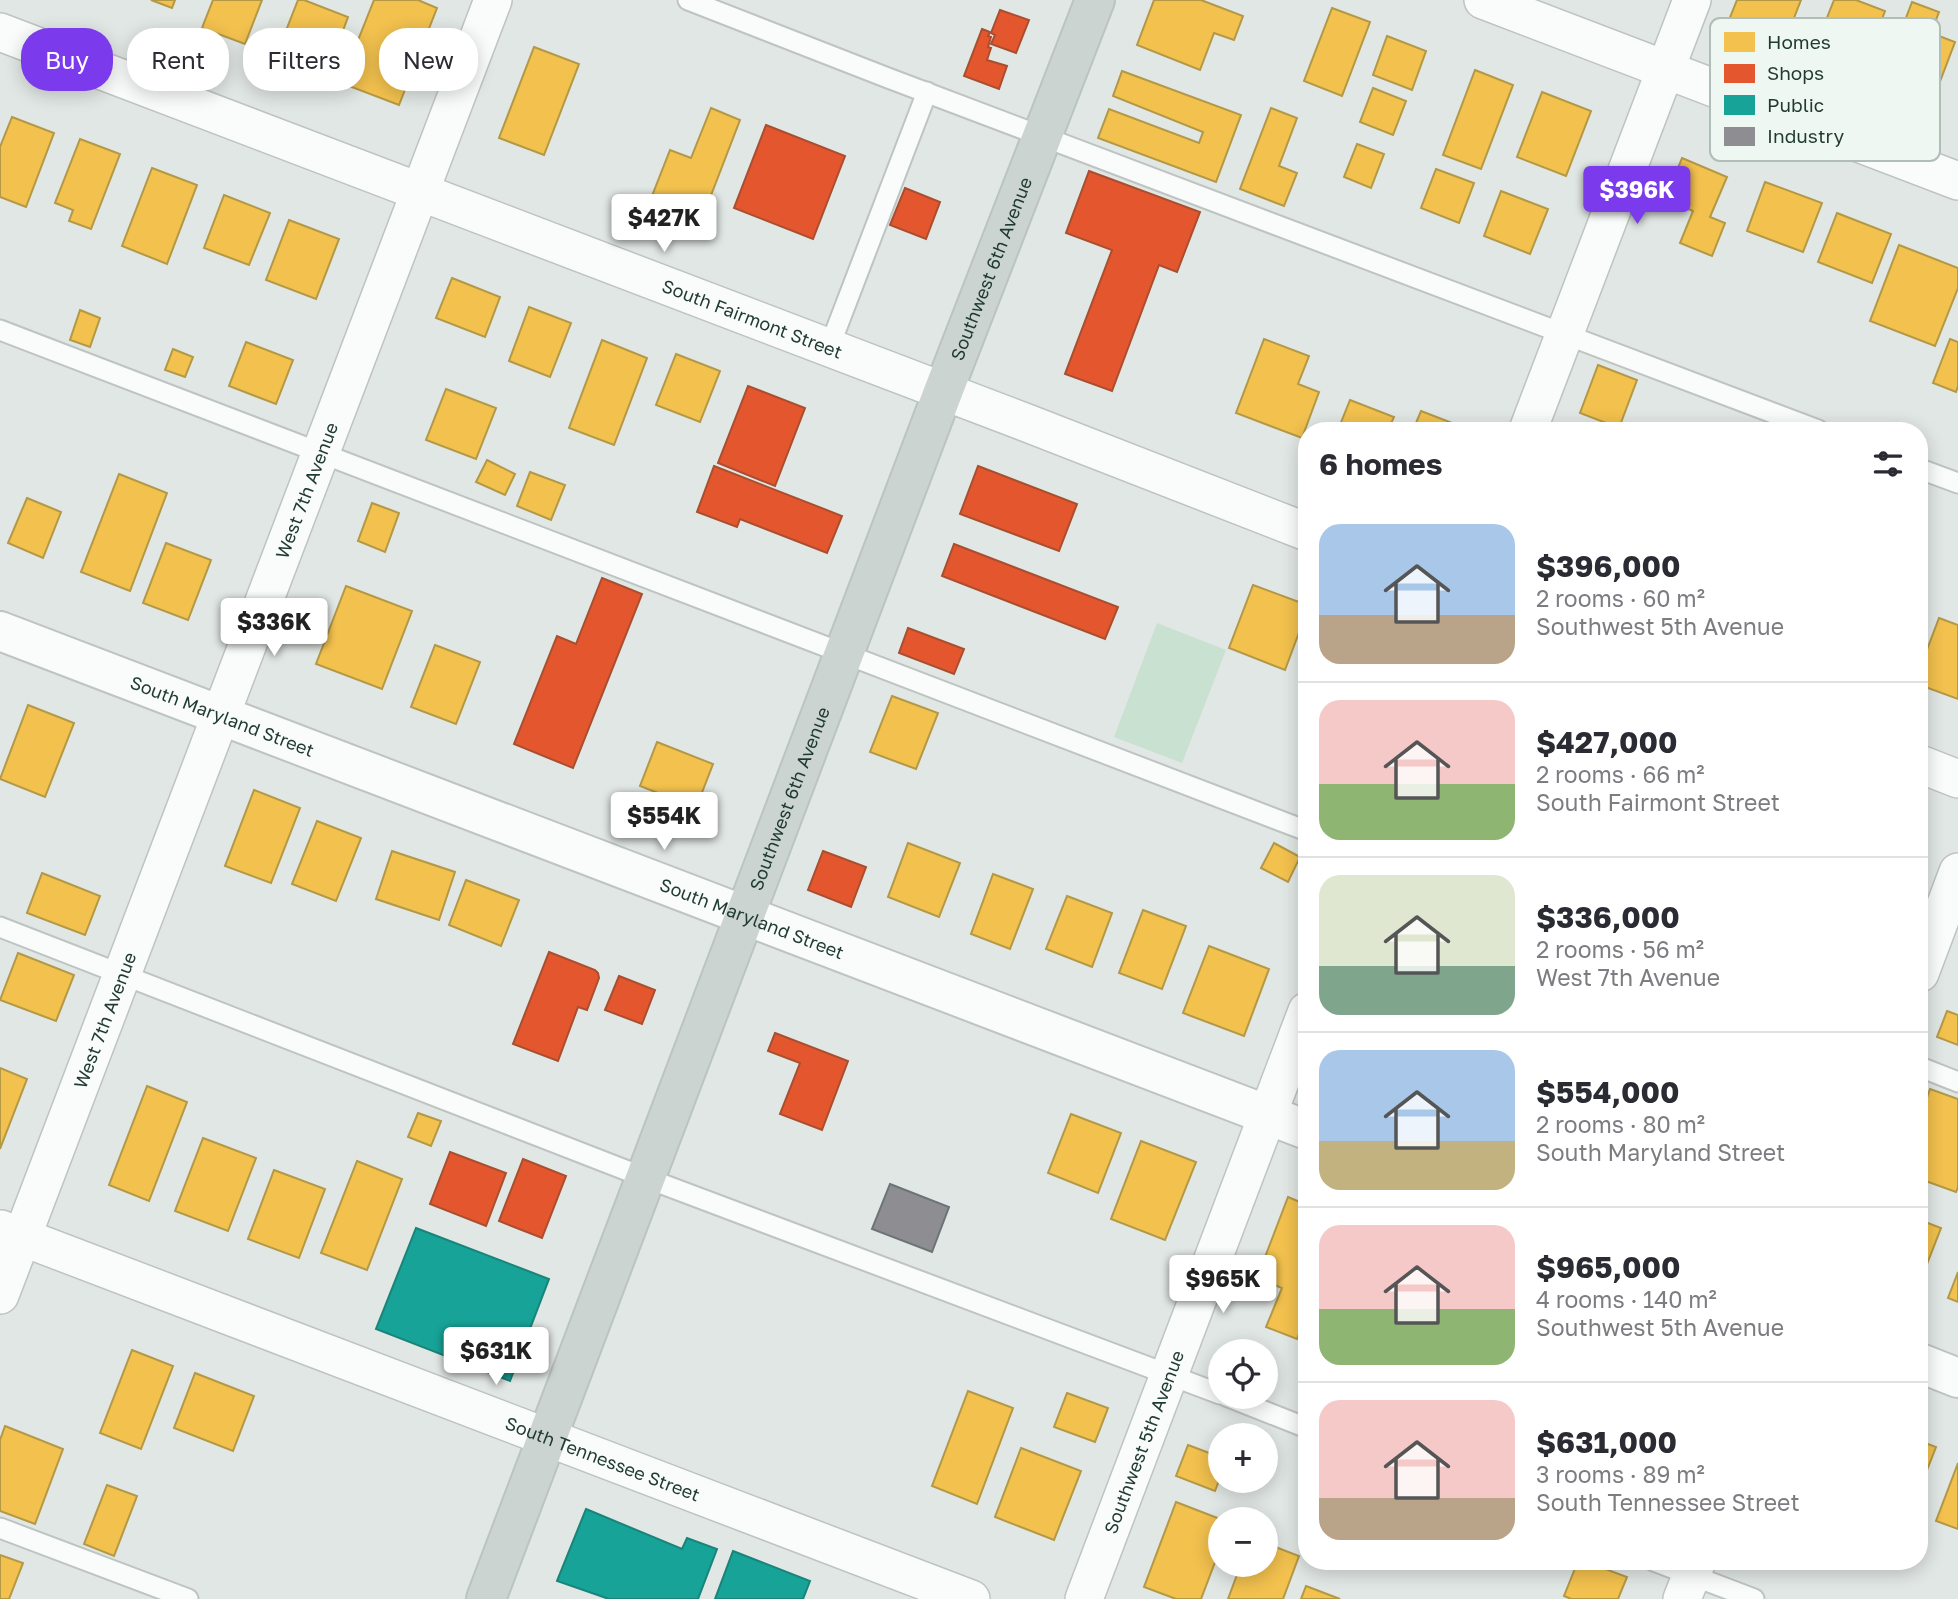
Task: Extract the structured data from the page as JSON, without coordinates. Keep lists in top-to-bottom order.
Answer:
{
  "streets": {
    "main road": ["Southwest 6th Avenue"],
    "street": [
      "South Fairmont Street",
      "West 7th Avenue",
      "South Maryland Street",
      "Southwest 5th Avenue",
      "South Tennessee Street"
    ]
  },
  "crossings": [
    ["Southwest 6th Avenue", "South Fairmont Street"],
    ["Southwest 6th Avenue", "South Maryland Street"],
    ["Southwest 6th Avenue", "South Tennessee Street"],
    ["South Fairmont Street", "West 7th Avenue"],
    ["West 7th Avenue", "South Maryland Street"],
    ["West 7th Avenue", "South Tennessee Street"],
    ["South Maryland Street", "Southwest 5th Avenue"]
  ],
  "legend": [
    "Homes",
    "Shops",
    "Public",
    "Industry"
  ],
  "page": {
    "chip": [
      "Buy",
      "Rent",
      "Filters",
      "New"
    ],
    "price": [
      "$396K",
      "$427K",
      "$336K",
      "$554K",
      "$965K",
      "$631K"
    ],
    "heading": "6 homes",
    "list": [
      {
        "name": "$396,000",
        "note": "2 rooms · 60 m² · Southwest 5th Avenue"
      },
      {
        "name": "$427,000",
        "note": "2 rooms · 66 m² · South Fairmont Street"
      },
      {
        "name": "$336,000",
        "note": "2 rooms · 56 m² · West 7th Avenue"
      },
      {
        "name": "$554,000",
        "note": "2 rooms · 80 m² · South Maryland Street"
      },
      {
        "name": "$965,000",
        "note": "4 rooms · 140 m² · Southwest 5th Avenue"
      },
      {
        "name": "$631,000",
        "note": "3 rooms · 89 m² · South Tennessee Street"
      }
    ],
    "map_buttons": ["+", "−"]
  }
}
